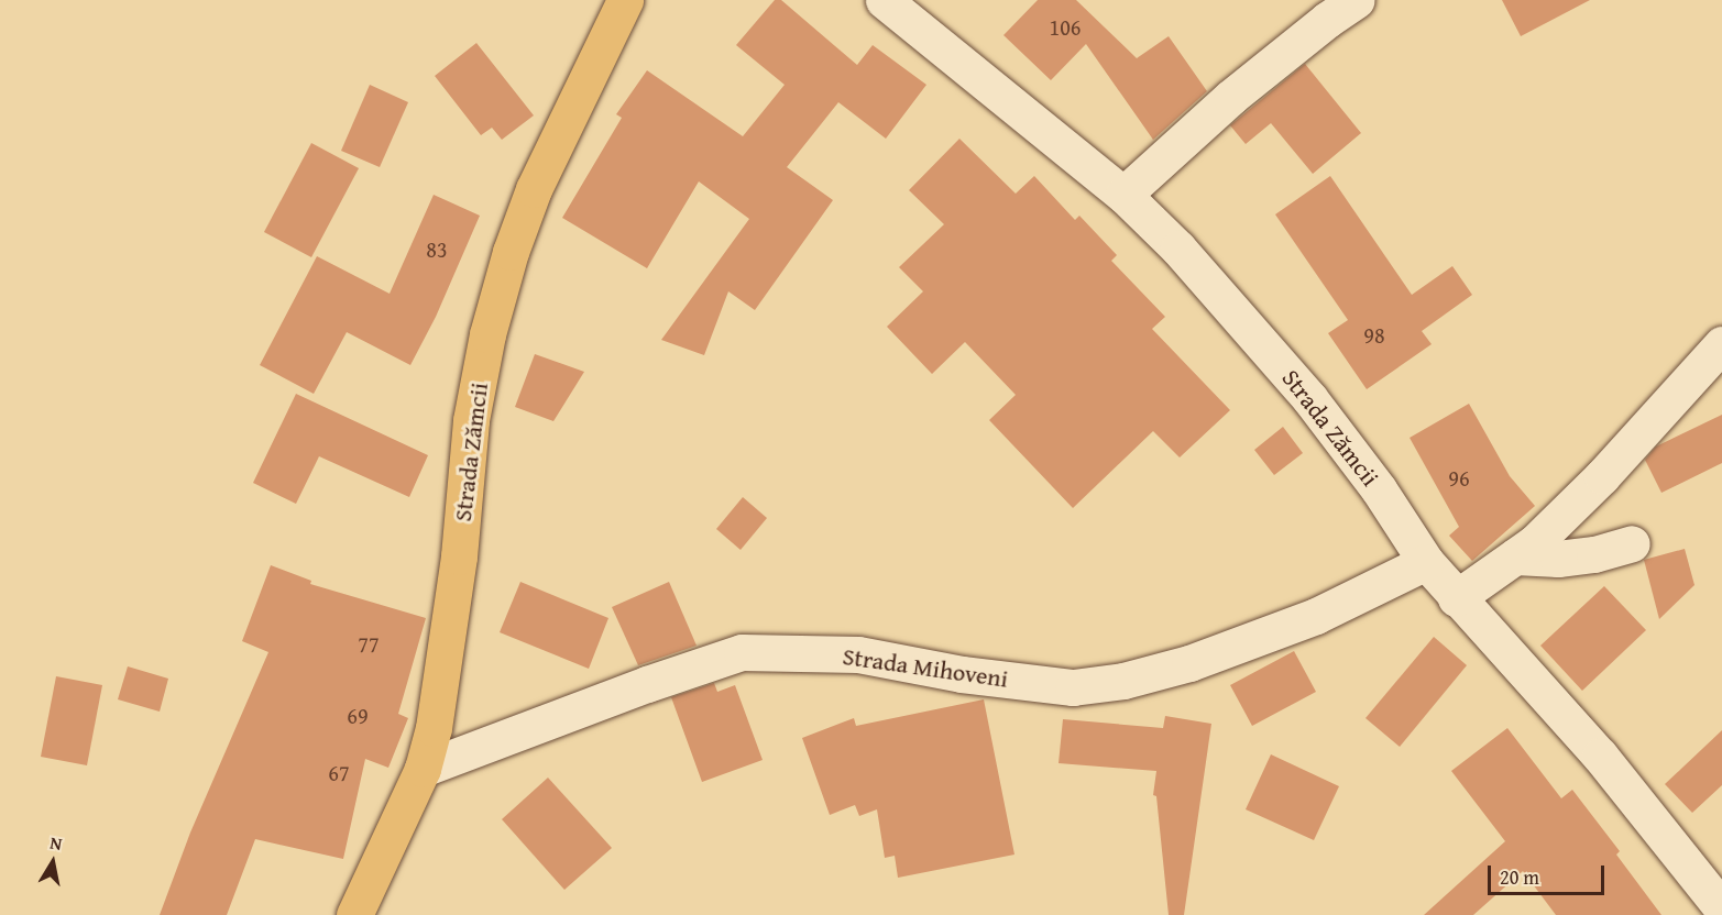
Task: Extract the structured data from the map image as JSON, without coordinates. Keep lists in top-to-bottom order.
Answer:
{
  "streets": {
    "main road": ["Strada Zămcii"],
    "street": ["Strada Mihoveni"]
  },
  "crossings": [
    ["Strada Zămcii", "Strada Mihoveni"]
  ],
  "house_numbers": [
    "106",
    "83",
    "98",
    "96",
    "77",
    "69",
    "67"
  ],
  "scale_bar": "20 m",
  "north": "top"
}
